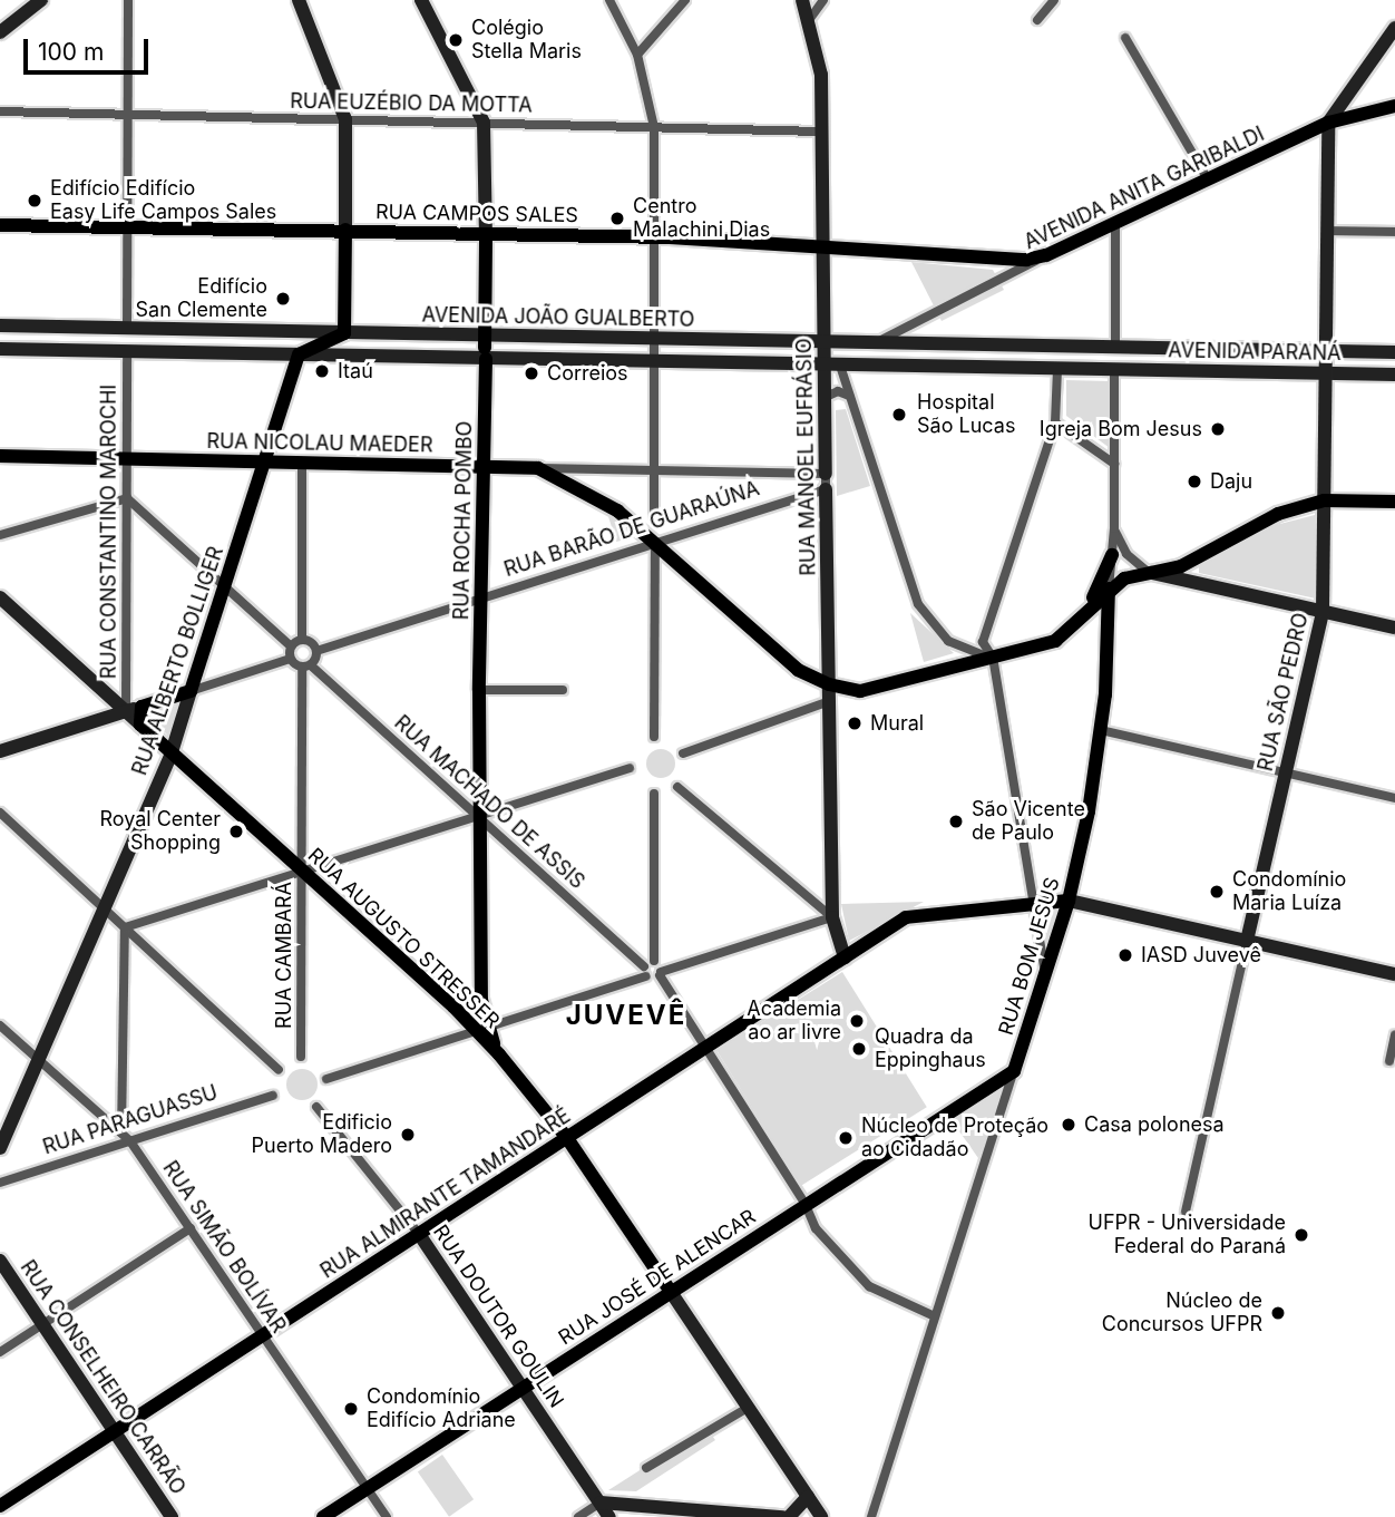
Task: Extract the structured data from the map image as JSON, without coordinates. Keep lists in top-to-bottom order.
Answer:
{
  "streets": {
    "main road": [
      "AVENIDA ANITA GARIBALDI",
      "RUA CAMPOS SALES",
      "RUA NICOLAU MAEDER",
      "RUA ROCHA POMBO",
      "RUA ALBERTO BOLLIGER",
      "RUA AUGUSTO STRESSER",
      "RUA BOM JESUS",
      "RUA ALMIRANTE TAMANDARÉ",
      "RUA JOSÉ DE ALENCAR"
    ],
    "street": [
      "RUA EUZÉBIO DA MOTTA",
      "AVENIDA JOÃO GUALBERTO",
      "AVENIDA PARANÁ",
      "RUA MANOEL EUFRÁSIO",
      "RUA BARÃO DE GUARAÚNA",
      "RUA CONSTANTINO MAROCHI",
      "RUA SÃO PEDRO",
      "RUA MACHADO DE ASSIS",
      "RUA CAMBARÁ",
      "RUA PARAGUASSU",
      "RUA SIMÃO BOLÍVAR",
      "RUA DOUTOR GOULIN",
      "RUA CONSELHEIRO CARRÃO"
    ]
  },
  "crossings": [
    ["RUA EUZÉBIO DA MOTTA", "RUA MANOEL EUFRÁSIO"],
    ["RUA EUZÉBIO DA MOTTA", "RUA ROCHA POMBO"],
    ["AVENIDA ANITA GARIBALDI", "RUA CAMPOS SALES"],
    ["AVENIDA ANITA GARIBALDI", "AVENIDA JOÃO GUALBERTO"],
    ["AVENIDA ANITA GARIBALDI", "RUA SÃO PEDRO"],
    ["RUA CAMPOS SALES", "RUA MANOEL EUFRÁSIO"],
    ["RUA CAMPOS SALES", "RUA ROCHA POMBO"],
    ["AVENIDA JOÃO GUALBERTO", "AVENIDA PARANÁ"],
    ["AVENIDA JOÃO GUALBERTO", "RUA MANOEL EUFRÁSIO"],
    ["AVENIDA JOÃO GUALBERTO", "RUA ROCHA POMBO"],
    ["AVENIDA JOÃO GUALBERTO", "RUA CONSTANTINO MAROCHI"],
    ["AVENIDA JOÃO GUALBERTO", "RUA ALBERTO BOLLIGER"],
    ["AVENIDA JOÃO GUALBERTO", "RUA BOM JESUS"],
    ["AVENIDA PARANÁ", "RUA SÃO PEDRO"],
    ["AVENIDA PARANÁ", "RUA BOM JESUS"],
    ["RUA NICOLAU MAEDER", "RUA MANOEL EUFRÁSIO"],
    ["RUA NICOLAU MAEDER", "RUA ROCHA POMBO"],
    ["RUA NICOLAU MAEDER", "RUA BARÃO DE GUARAÚNA"],
    ["RUA NICOLAU MAEDER", "RUA CONSTANTINO MAROCHI"],
    ["RUA NICOLAU MAEDER", "RUA ALBERTO BOLLIGER"],
    ["RUA MANOEL EUFRÁSIO", "RUA BARÃO DE GUARAÚNA"],
    ["RUA MANOEL EUFRÁSIO", "RUA ALMIRANTE TAMANDARÉ"],
    ["RUA ROCHA POMBO", "RUA BARÃO DE GUARAÚNA"],
    ["RUA ROCHA POMBO", "RUA MACHADO DE ASSIS"],
    ["RUA ROCHA POMBO", "RUA AUGUSTO STRESSER"],
    ["RUA CONSTANTINO MAROCHI", "RUA AUGUSTO STRESSER"],
    ["RUA ALBERTO BOLLIGER", "RUA AUGUSTO STRESSER"],
    ["RUA ALBERTO BOLLIGER", "RUA SIMÃO BOLÍVAR"],
    ["RUA MACHADO DE ASSIS", "RUA CAMBARÁ"],
    ["RUA AUGUSTO STRESSER", "RUA CAMBARÁ"],
    ["RUA AUGUSTO STRESSER", "RUA ALMIRANTE TAMANDARÉ"],
    ["RUA AUGUSTO STRESSER", "RUA JOSÉ DE ALENCAR"],
    ["RUA BOM JESUS", "RUA JOSÉ DE ALENCAR"],
    ["RUA PARAGUASSU", "RUA SIMÃO BOLÍVAR"],
    ["RUA ALMIRANTE TAMANDARÉ", "RUA SIMÃO BOLÍVAR"],
    ["RUA ALMIRANTE TAMANDARÉ", "RUA DOUTOR GOULIN"],
    ["RUA ALMIRANTE TAMANDARÉ", "RUA CONSELHEIRO CARRÃO"],
    ["RUA SIMÃO BOLÍVAR", "RUA JOSÉ DE ALENCAR"],
    ["RUA JOSÉ DE ALENCAR", "RUA DOUTOR GOULIN"]
  ],
  "districts": ["JUVEVÊ"],
  "places": [
    "Colégio Stella Maris",
    "Edifício Edifício Easy Life Campos Sales",
    "Centro Malachini Dias",
    "Edifício San Clemente",
    "Itaú",
    "Correios",
    "Hospital São Lucas",
    "Igreja Bom Jesus",
    "Daju",
    "Mural",
    "São Vicente de Paulo",
    "Royal Center Shopping",
    "Condomínio Maria Luíza",
    "IASD Juvevê",
    "Academia ao ar livre",
    "Quadra da Eppinghaus",
    "Casa polonesa",
    "Edificio Puerto Madero",
    "Núcleo de Proteção ao Cidadão",
    "UFPR - Universidade Federal do Paraná",
    "Núcleo de Concursos UFPR",
    "Condomínio Edifício Adriane"
  ],
  "scale_bar": "100 m"
}
